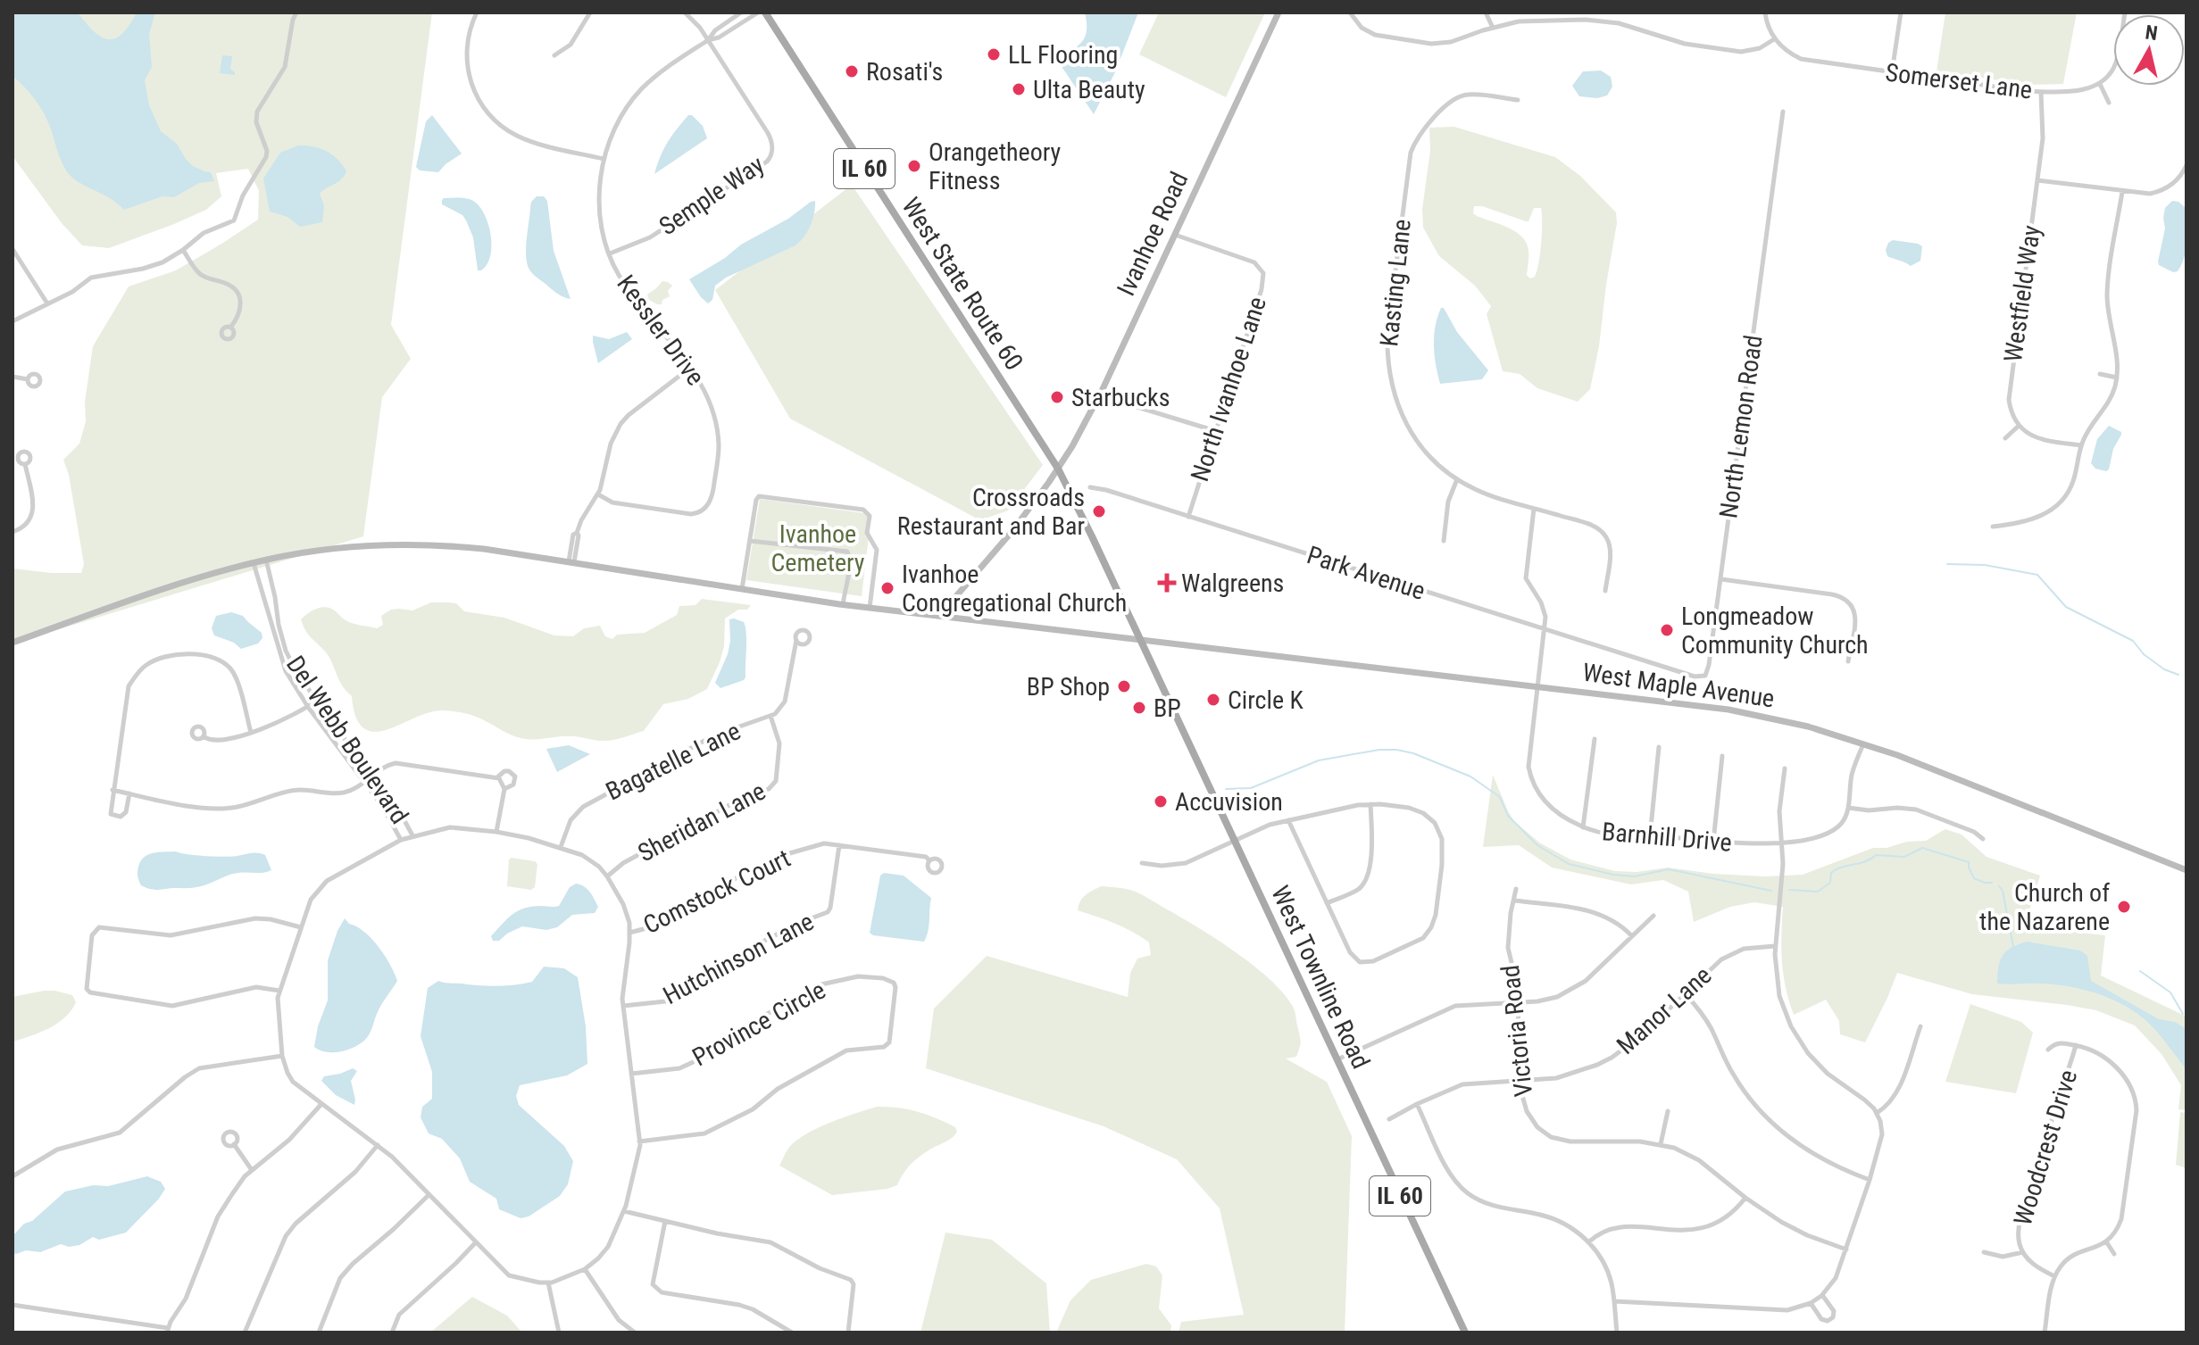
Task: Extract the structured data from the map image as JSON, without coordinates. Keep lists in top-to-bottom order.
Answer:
{
  "streets": {
    "main road": [
      "IL 60",
      "Ivanhoe Road",
      "West State Route 60",
      "West Maple Avenue",
      "West Townline Road"
    ],
    "street": [
      "Somerset Lane",
      "Semple Way",
      "Kasting Lane",
      "Westfield Way",
      "Kessler Drive",
      "North Ivanhoe Lane",
      "North Lemon Road",
      "Park Avenue",
      "Del Webb Boulevard",
      "Bagatelle Lane",
      "Sheridan Lane",
      "Barnhill Drive",
      "Comstock Court",
      "Hutchinson Lane",
      "Manor Lane",
      "Province Circle",
      "Victoria Road",
      "Woodcrest Drive"
    ]
  },
  "crossings": [
    ["Somerset Lane", "Westfield Way"],
    ["IL 60", "Ivanhoe Road"],
    ["IL 60", "West State Route 60"],
    ["IL 60", "West Maple Avenue"],
    ["IL 60", "West Townline Road"],
    ["Semple Way", "Kessler Drive"],
    ["Ivanhoe Road", "West State Route 60"],
    ["Ivanhoe Road", "North Ivanhoe Lane"],
    ["Ivanhoe Road", "West Maple Avenue"],
    ["Kasting Lane", "Barnhill Drive"],
    ["North Ivanhoe Lane", "Park Avenue"],
    ["North Lemon Road", "Park Avenue"],
    ["Park Avenue", "Barnhill Drive"],
    ["West Maple Avenue", "Del Webb Boulevard"],
    ["West Maple Avenue", "Barnhill Drive"],
    ["West Maple Avenue", "West Townline Road"],
    ["Bagatelle Lane", "Sheridan Lane"],
    ["Comstock Court", "Hutchinson Lane"],
    ["Manor Lane", "Victoria Road"]
  ],
  "parks": ["Ivanhoe Cemetery"],
  "places": {
    "other": [
      "LL Flooring",
      "Rosati's",
      "Ulta Beauty",
      "Orangetheory Fitness",
      "Starbucks",
      "Crossroads Restaurant and Bar",
      "Ivanhoe Congregational Church",
      "Longmeadow Community Church",
      "BP Shop",
      "Circle K",
      "BP",
      "Accuvision",
      "Church of the Nazarene"
    ],
    "health": ["Walgreens"]
  },
  "north": "top"
}
